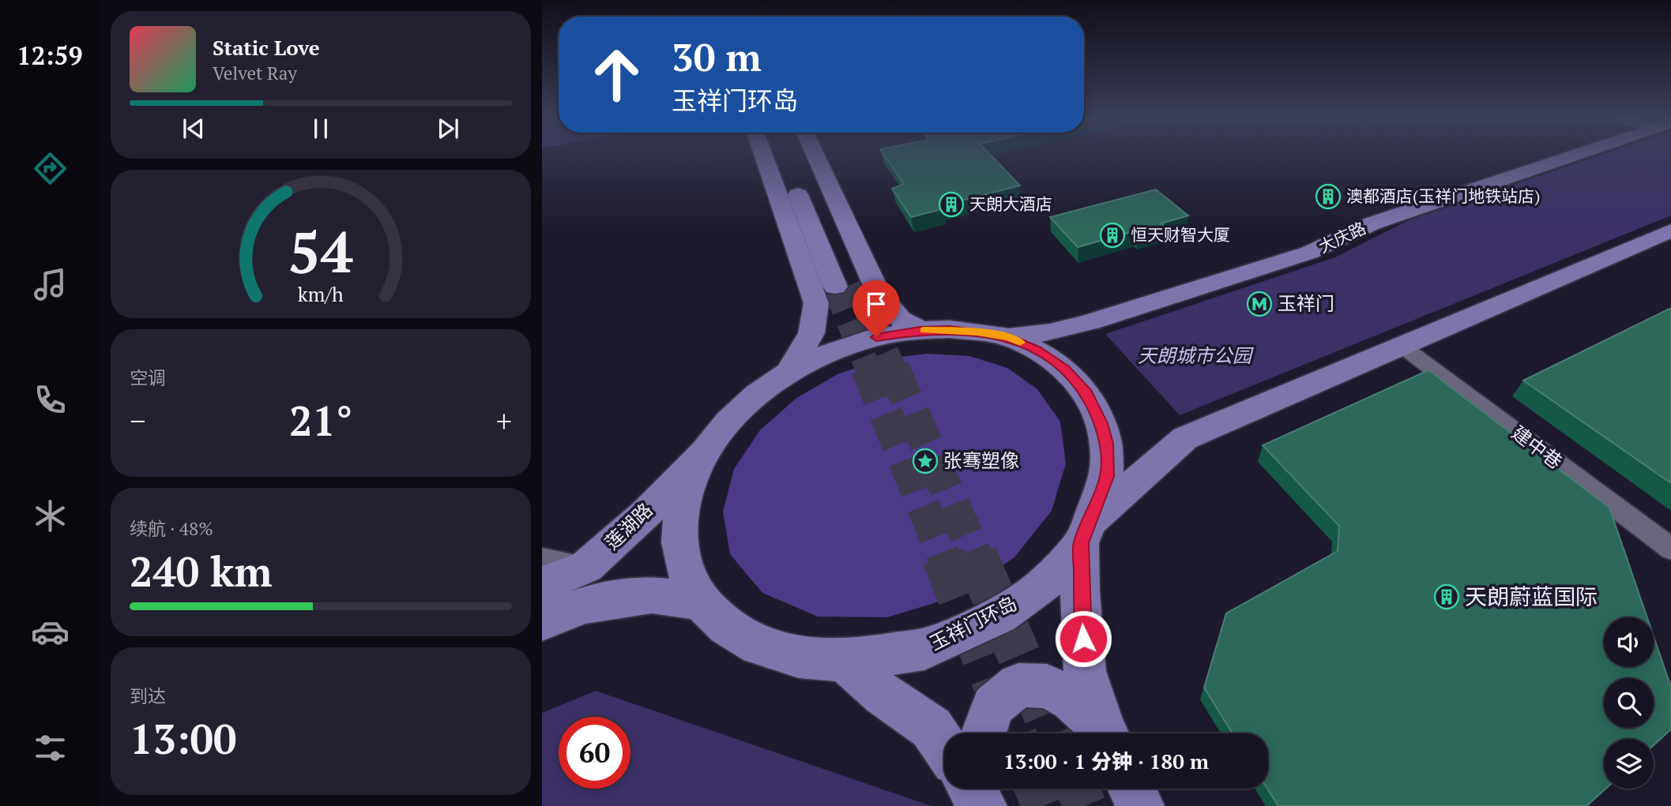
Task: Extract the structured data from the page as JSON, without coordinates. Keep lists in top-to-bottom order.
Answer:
{
  "streets": {
    "main road": ["大庆路", "莲湖路", "玉祥门环岛"],
    "street": ["建中巷"]
  },
  "crossings": [
    ["大庆路", "玉祥门环岛"],
    ["莲湖路", "玉祥门环岛"]
  ],
  "parks": ["天朗城市公园"],
  "places": {
    "building": [
      "澳都酒店(玉祥门地铁站店)",
      "天朗大酒店",
      "恒天财智大厦",
      "天朗蔚蓝国际"
    ],
    "metro station": ["玉祥门"],
    "place": ["张骞塑像"]
  },
  "page": {
    "tabs": "12:59",
    "turn": ["30 m", "玉祥门环岛"],
    "song": ["Static Love", "Velvet Ray"],
    "tile": [
      "空调",
      ["续航 · 48%", "240 km"],
      ["到达", "13:00"]
    ],
    "heat": ["−", "21°", "+"],
    "limit": "60",
    "trip": "13:00 · 1 分钟 · 180 m",
    "gauge": ["54", "km/h"]
  }
}
